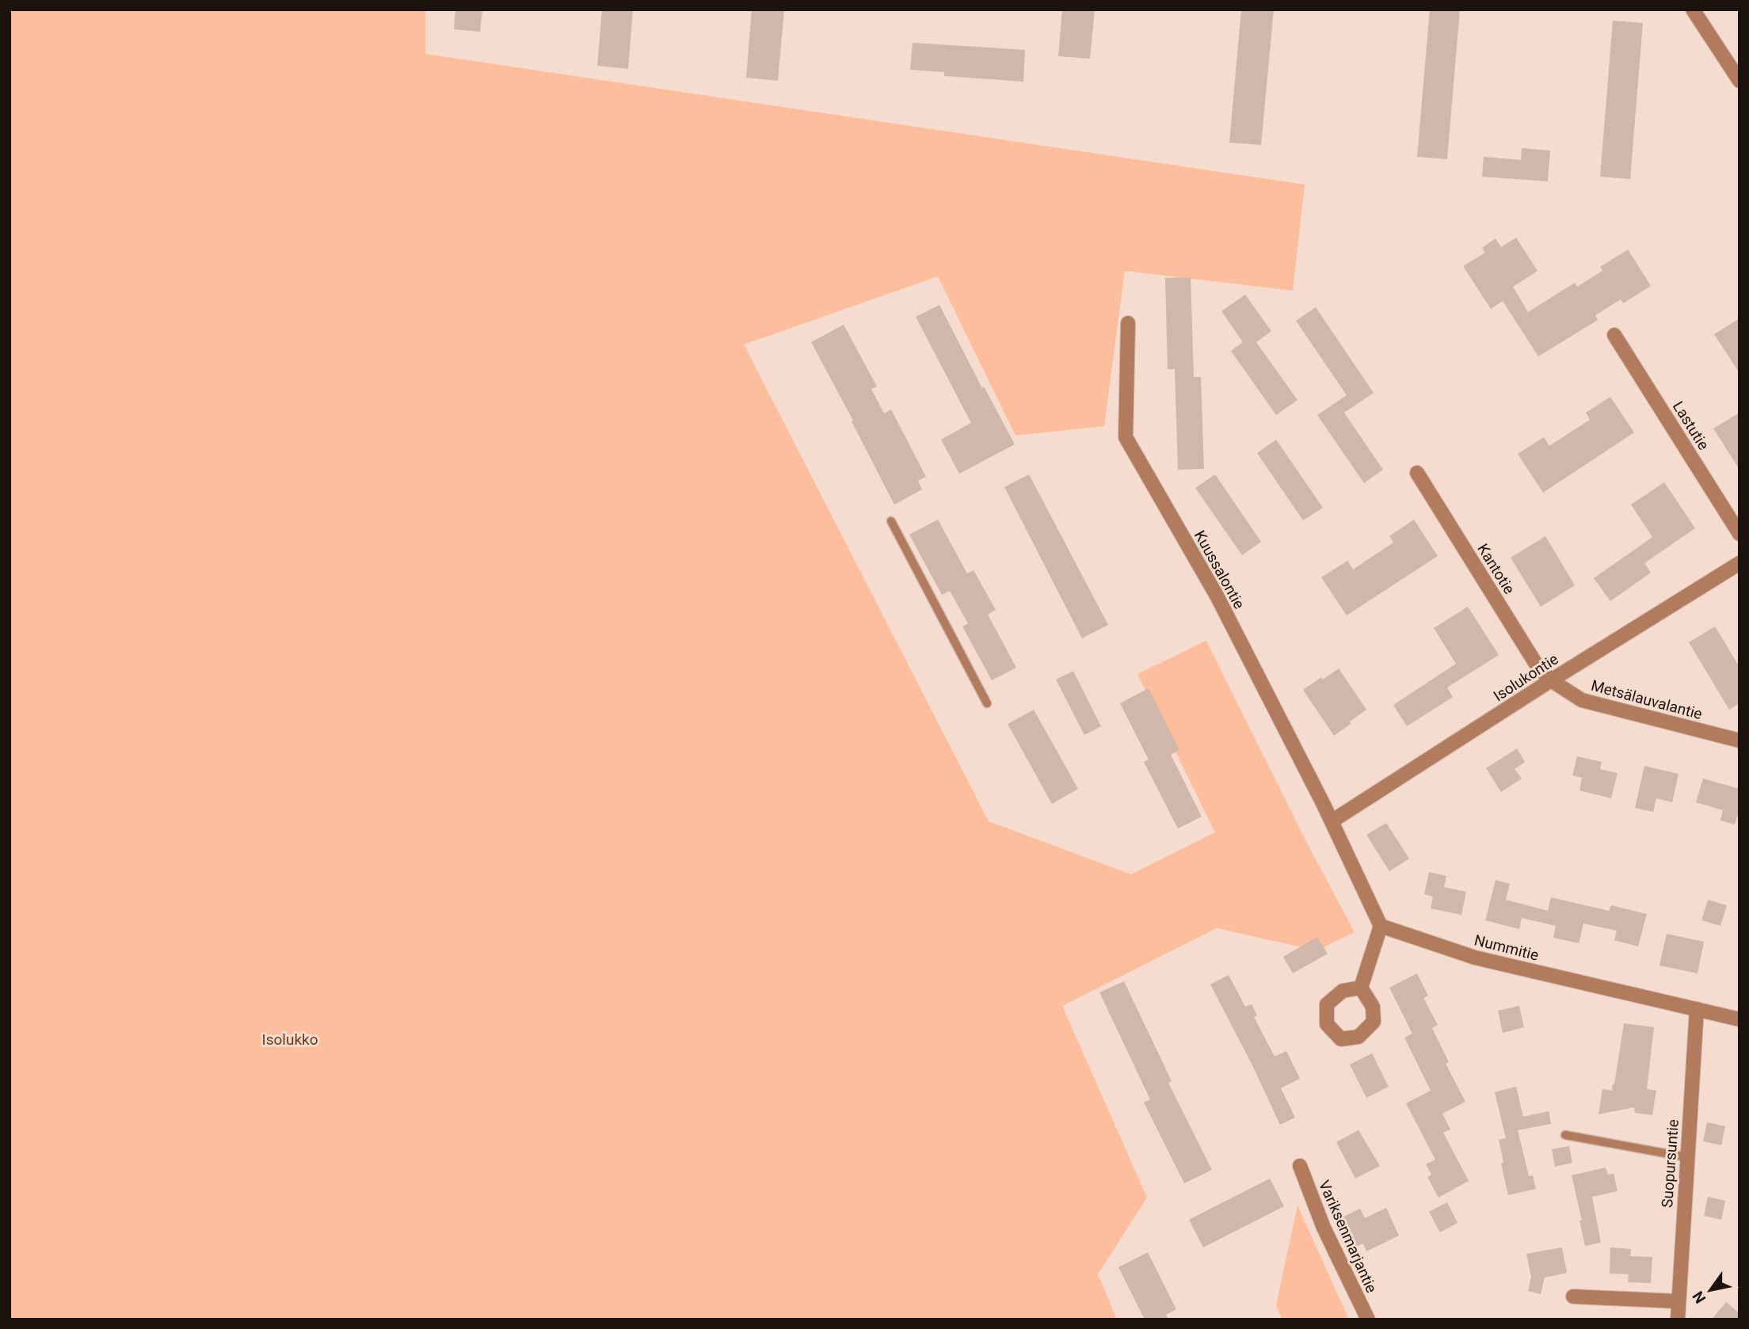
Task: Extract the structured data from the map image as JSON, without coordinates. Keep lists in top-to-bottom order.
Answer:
{
  "streets": {
    "street": [
      "Lastutie",
      "Kantotie",
      "Kuussalontie",
      "Isolukontie",
      "Metsälauvalantie",
      "Nummitie",
      "Suopursuntie",
      "Variksenmarjantie"
    ]
  },
  "crossings": [
    ["Kantotie", "Isolukontie"],
    ["Kantotie", "Metsälauvalantie"],
    ["Kuussalontie", "Isolukontie"],
    ["Isolukontie", "Metsälauvalantie"],
    ["Nummitie", "Suopursuntie"]
  ],
  "parks": ["Isolukko"],
  "north": "bottom left"
}
